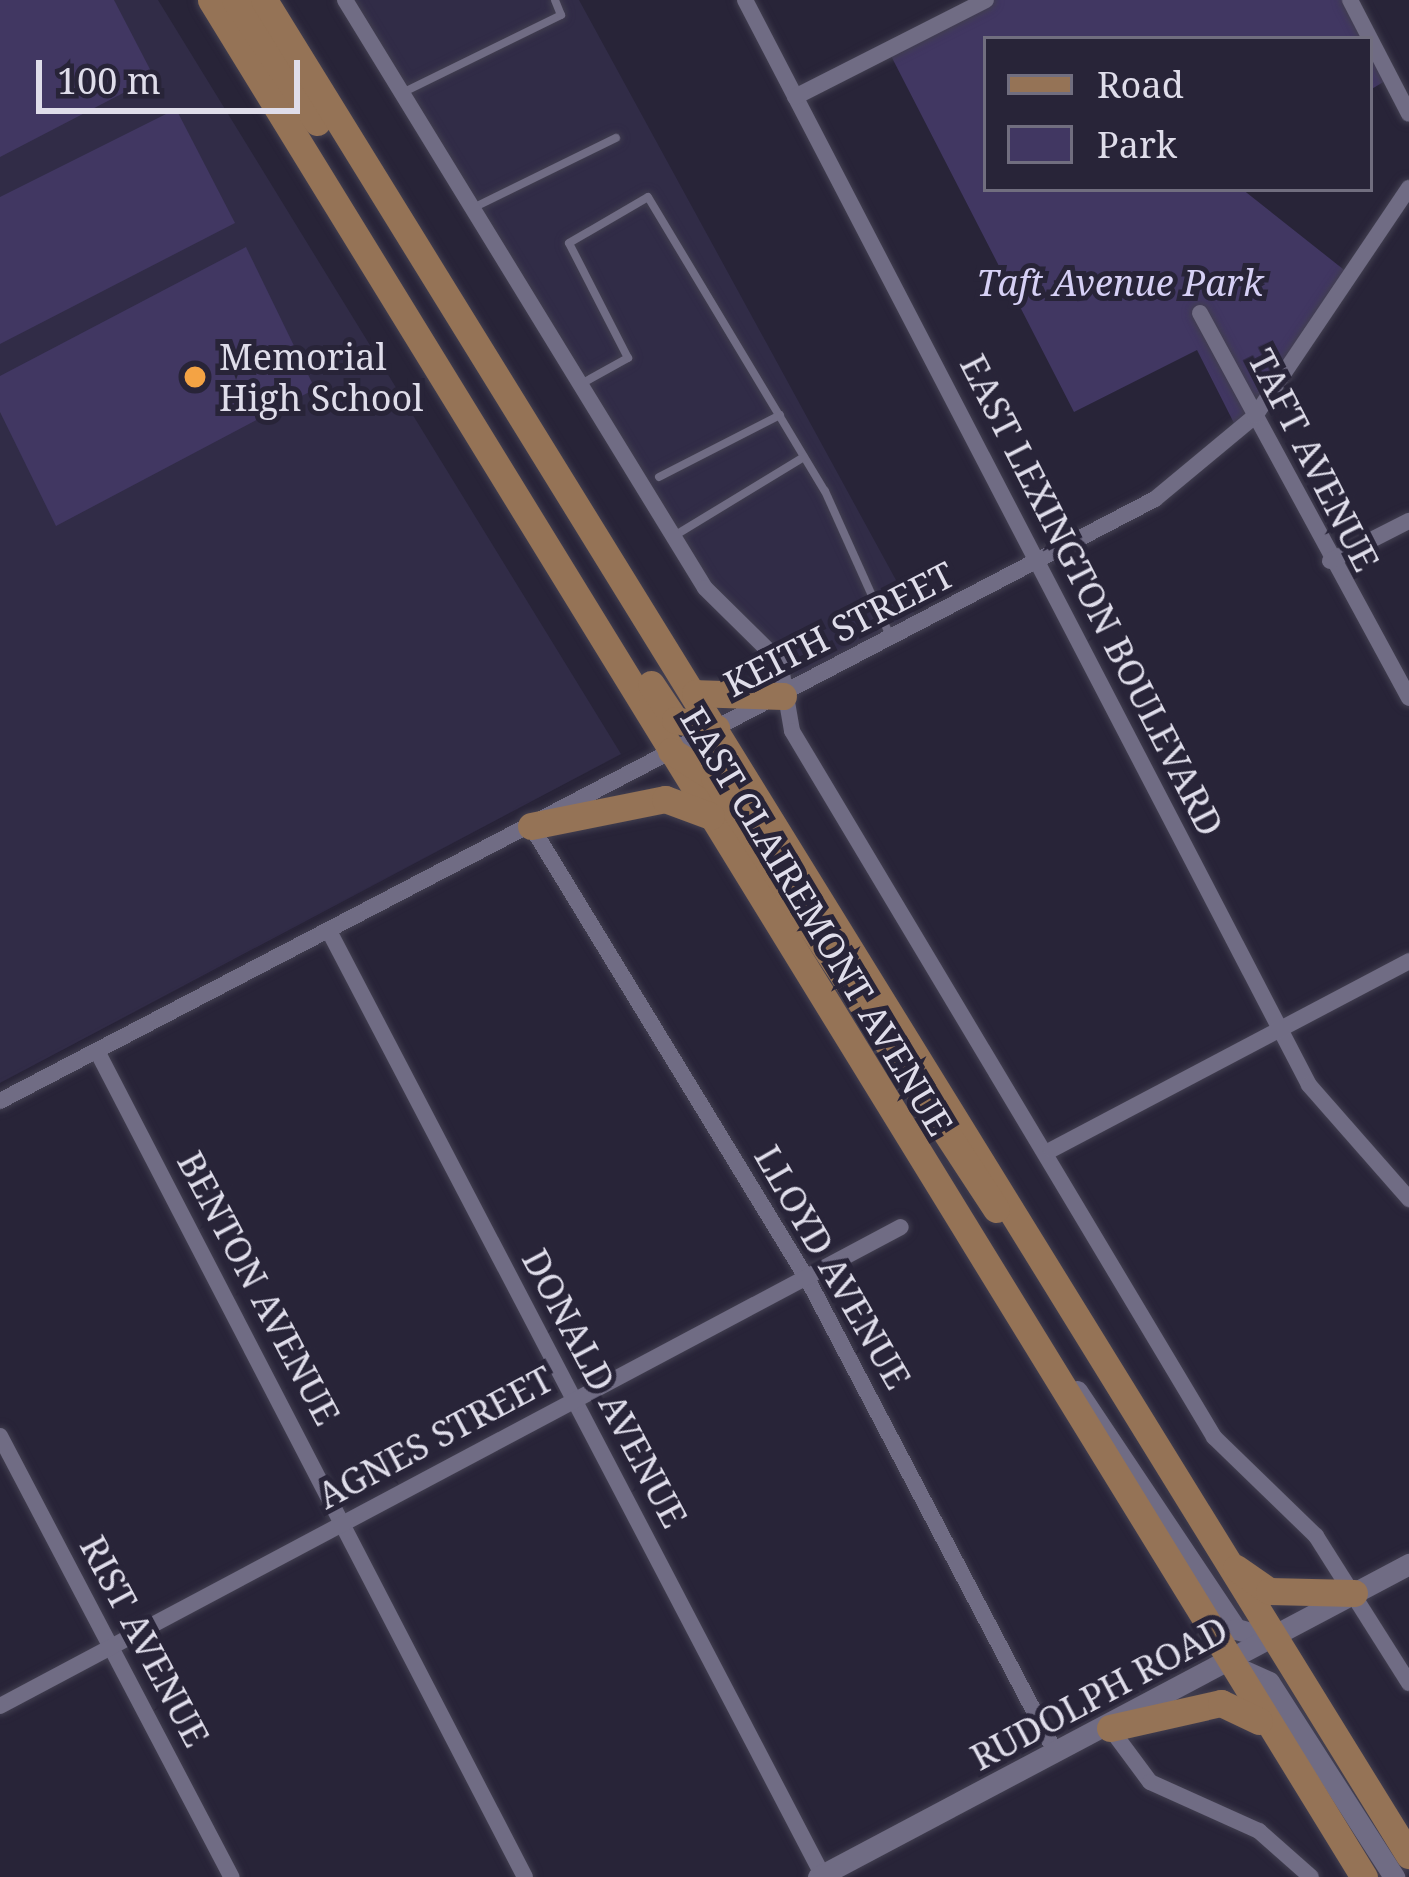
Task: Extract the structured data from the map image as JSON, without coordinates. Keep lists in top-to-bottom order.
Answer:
{
  "streets": {
    "main road": ["EAST CLAIREMONT AVENUE"],
    "street": [
      "TAFT AVENUE",
      "EAST LEXINGTON BOULEVARD",
      "KEITH STREET",
      "LLOYD AVENUE",
      "BENTON AVENUE",
      "DONALD AVENUE",
      "AGNES STREET",
      "RIST AVENUE",
      "RUDOLPH ROAD"
    ]
  },
  "crossings": [
    ["TAFT AVENUE", "KEITH STREET"],
    ["EAST LEXINGTON BOULEVARD", "KEITH STREET"],
    ["KEITH STREET", "EAST CLAIREMONT AVENUE"],
    ["KEITH STREET", "LLOYD AVENUE"],
    ["KEITH STREET", "BENTON AVENUE"],
    ["KEITH STREET", "DONALD AVENUE"],
    ["EAST CLAIREMONT AVENUE", "RUDOLPH ROAD"],
    ["LLOYD AVENUE", "AGNES STREET"],
    ["LLOYD AVENUE", "RUDOLPH ROAD"],
    ["BENTON AVENUE", "AGNES STREET"],
    ["DONALD AVENUE", "AGNES STREET"],
    ["DONALD AVENUE", "RUDOLPH ROAD"],
    ["AGNES STREET", "RIST AVENUE"]
  ],
  "parks": ["Taft Avenue Park"],
  "places": ["Memorial High School"],
  "legend": ["Road", "Park"],
  "scale_bar": "100 m"
}
